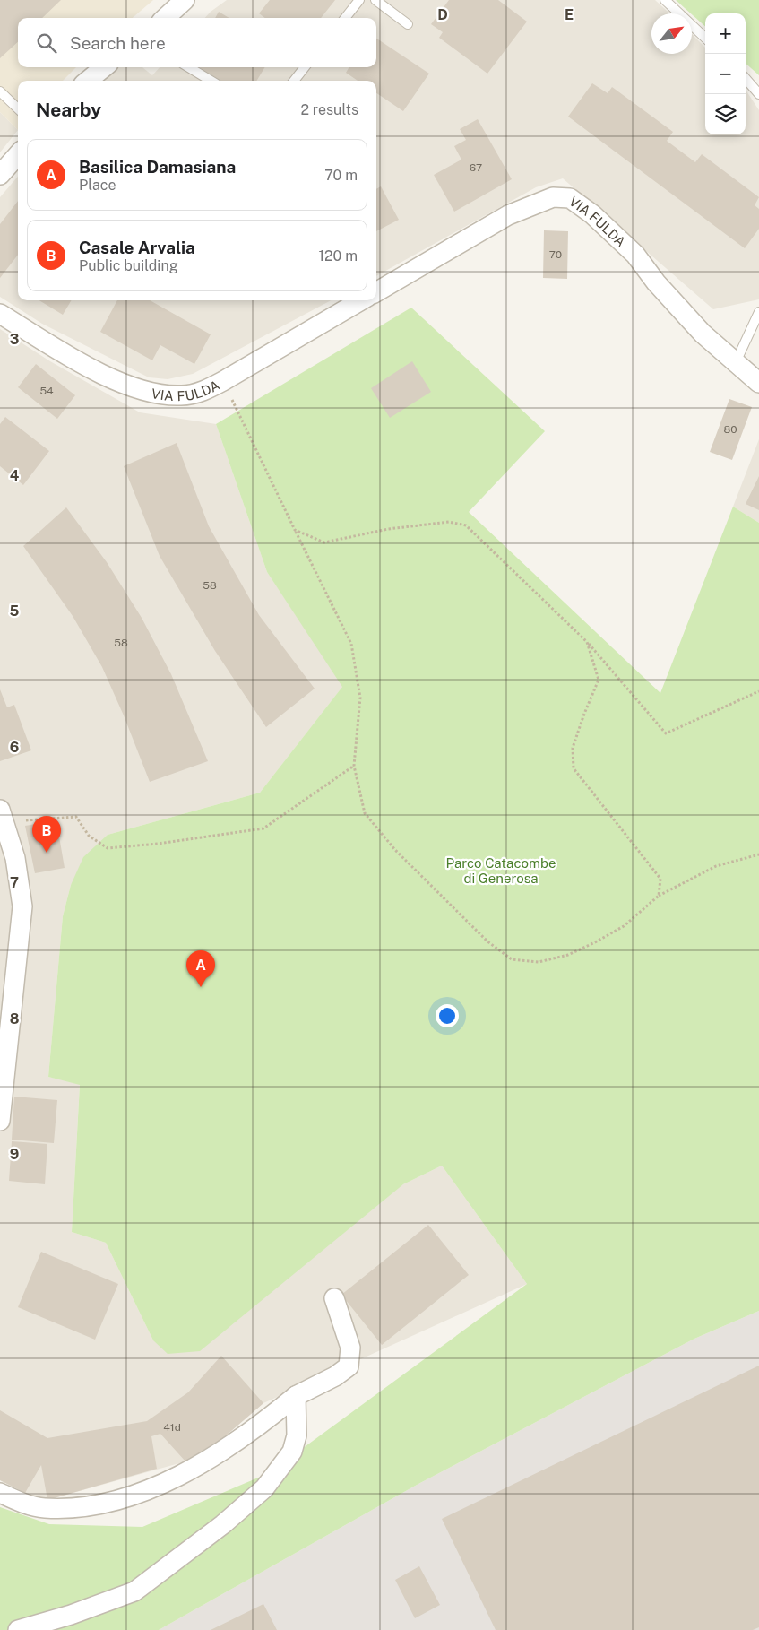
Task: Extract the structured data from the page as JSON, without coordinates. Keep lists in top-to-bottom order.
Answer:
{
  "streets": {
    "street": ["VIA FULDA"]
  },
  "parks": ["Parco Catacombe di Generosa"],
  "house_numbers": [
    "67",
    "70",
    "54",
    "80",
    "58",
    "58",
    "41d"
  ],
  "north": "top right",
  "page": {
    "map_buttons": ["+", "−"],
    "search": "Search here",
    "heading": ["Nearby", "2 results"],
    "list": [
      {
        "mark": "A",
        "name": "Basilica Damasiana",
        "note": "Place",
        "value": "70 m"
      },
      {
        "mark": "B",
        "name": "Casale Arvalia",
        "note": "Public building",
        "value": "120 m"
      }
    ],
    "pins": ["B", "A"]
  },
  "grid": {
    "columns": ["D", "E"],
    "rows": [
      "3",
      "4",
      "5",
      "6",
      "7",
      "8",
      "9"
    ]
  }
}
